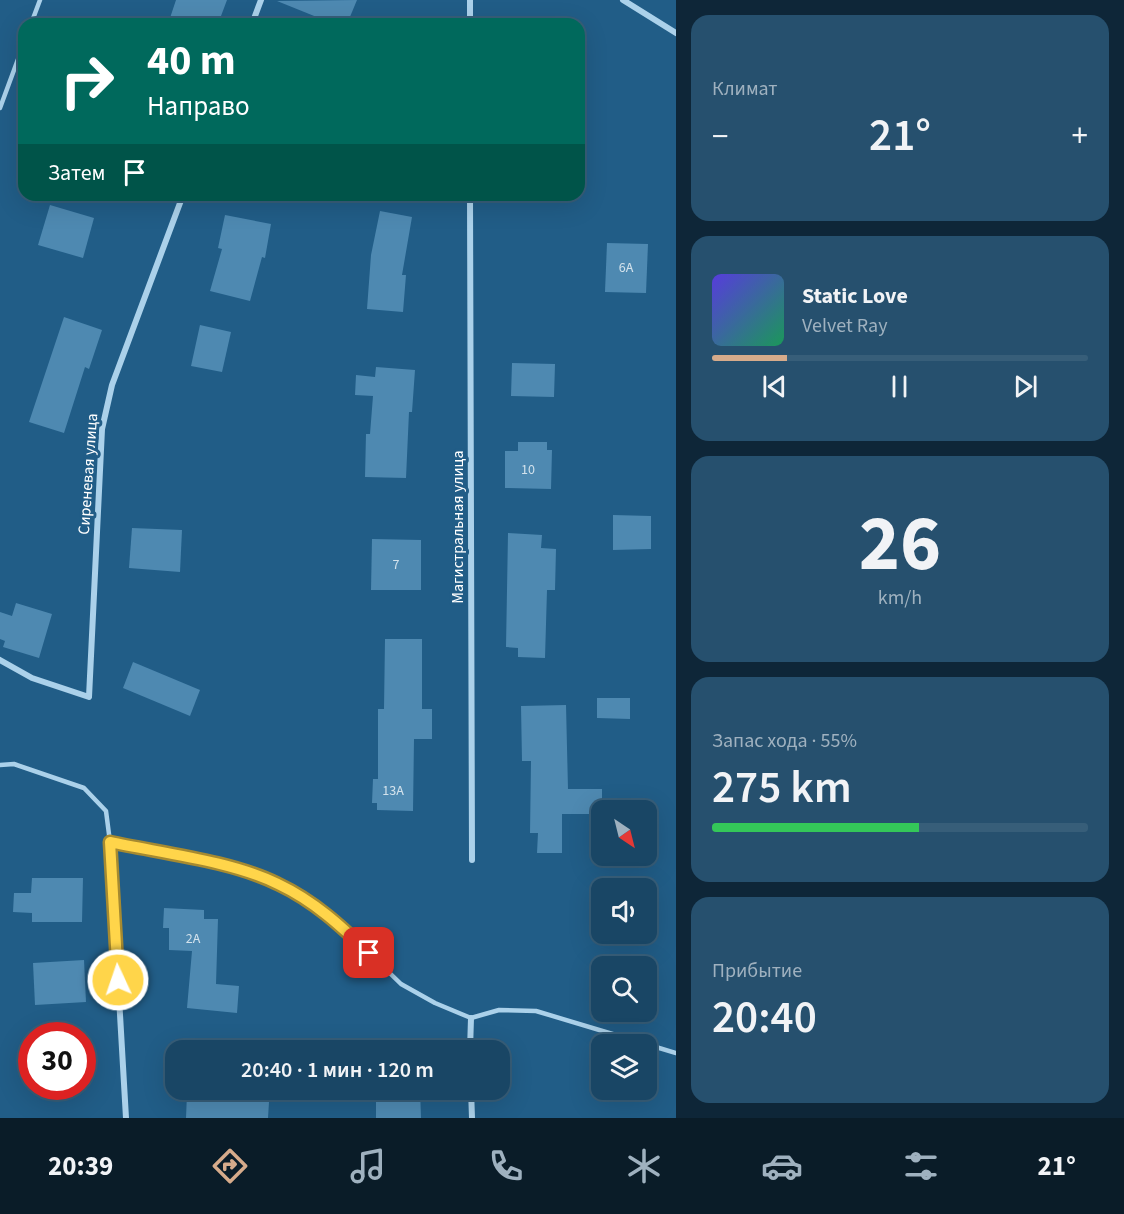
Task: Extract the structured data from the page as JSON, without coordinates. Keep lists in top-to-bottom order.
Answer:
{
  "streets": {
    "street": ["Сиреневая улица", "Магистральная улица"]
  },
  "house_numbers": [
    "6А",
    "10",
    "7",
    "13А",
    "2А"
  ],
  "north": "bottom right",
  "page": {
    "tile": [
      "Климат",
      ["26", "km/h"],
      ["Запас хода · 55%", "275 km"],
      ["Прибытие", "20:40"]
    ],
    "turn": ["40 m", "Направо"],
    "heat": ["−", "21°", "+"],
    "then": "Затем",
    "song": ["Static Love", "Velvet Ray"],
    "limit": "30",
    "trip": "20:40 · 1 мин · 120 m",
    "tabs": ["20:39", "21°"]
  }
}
